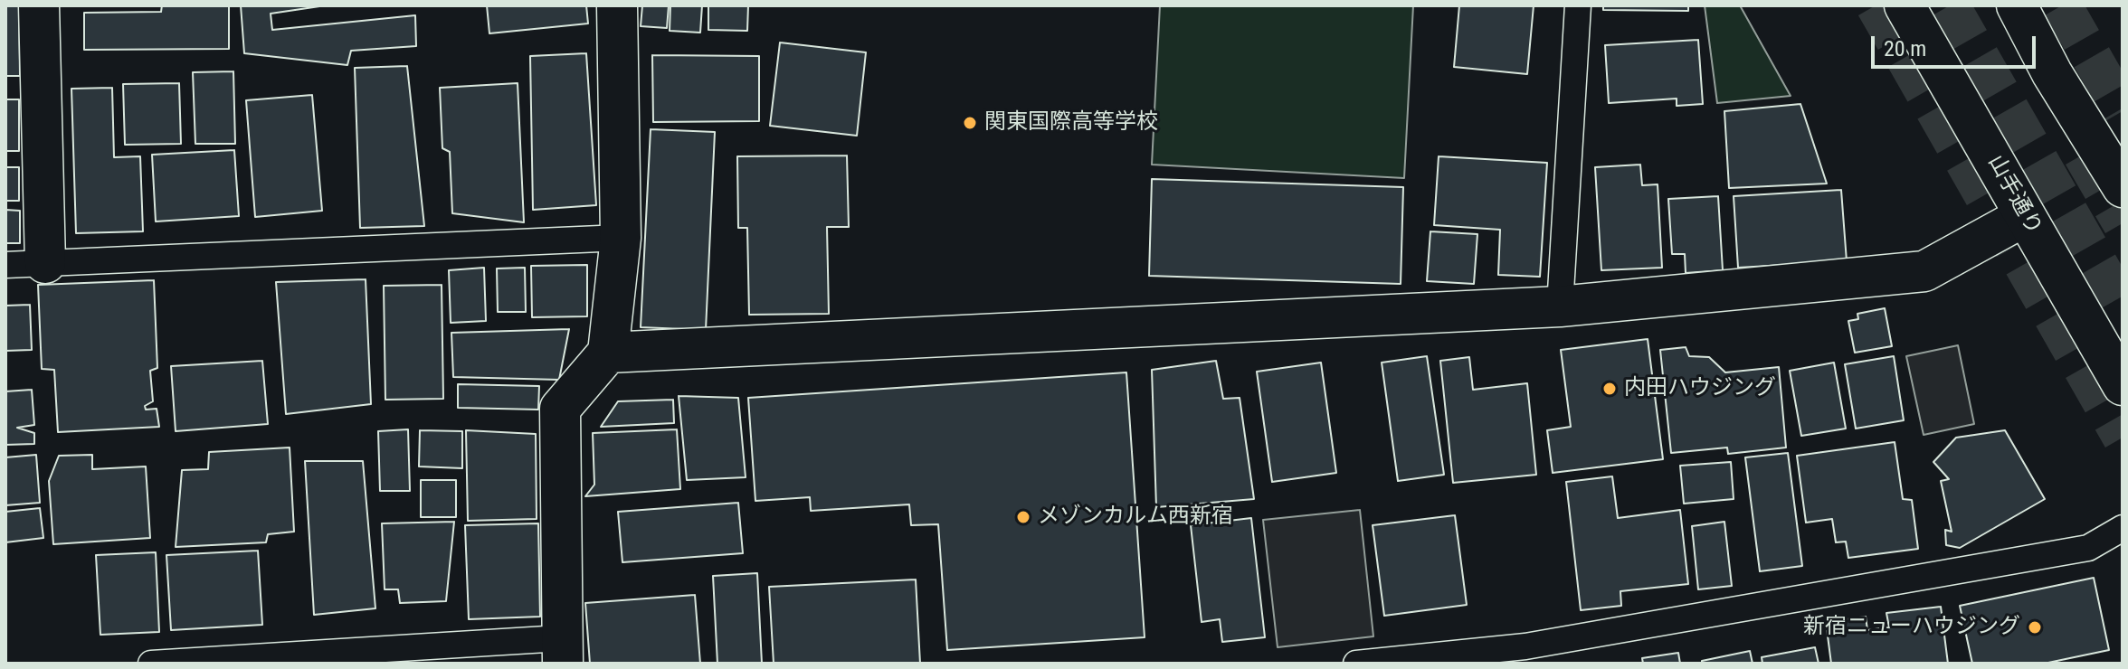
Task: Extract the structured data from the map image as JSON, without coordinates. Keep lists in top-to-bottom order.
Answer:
{
  "streets": {
    "street": ["山手通り"]
  },
  "places": [
    "関東国際高等学校",
    "内田ハウジング",
    "メゾンカルム西新宿",
    "新宿ニューハウジング"
  ],
  "scale_bar": "20 m"
}
